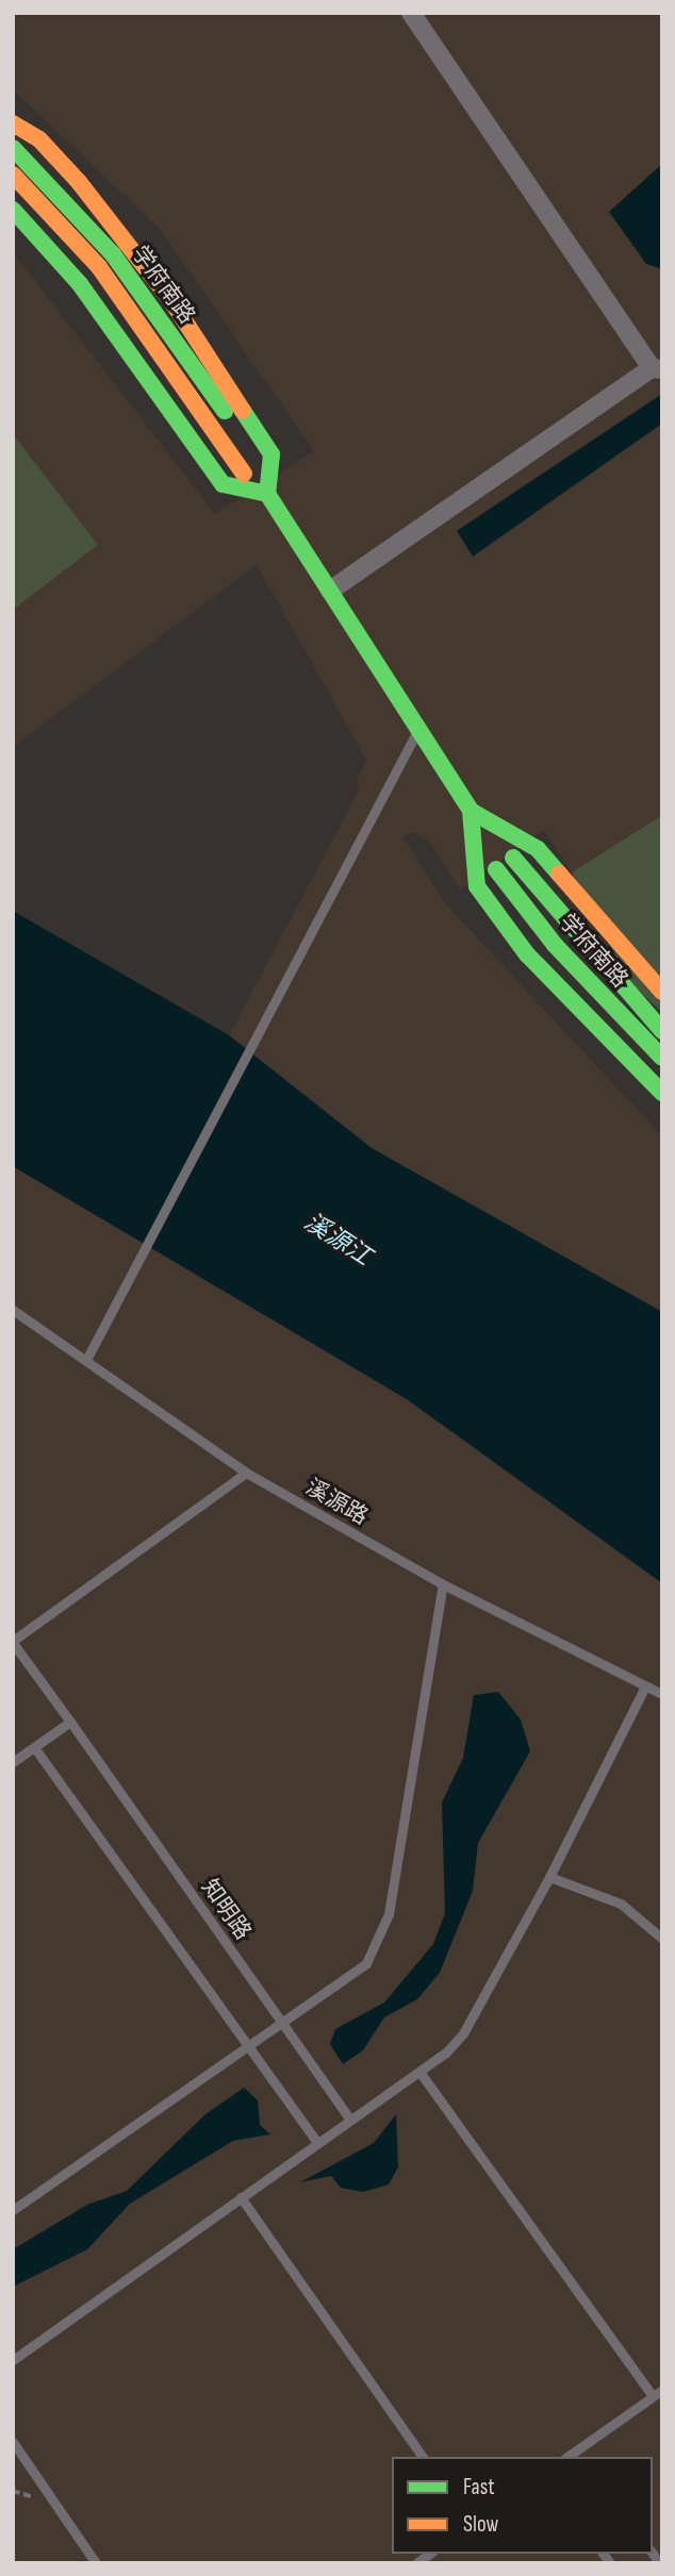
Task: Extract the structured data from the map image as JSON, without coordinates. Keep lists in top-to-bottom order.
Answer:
{
  "streets": {
    "main road": ["学府南路"],
    "lane": ["溪源路", "知明路"]
  },
  "water": ["溪源江"],
  "legend": ["Fast", "Slow"]
}
